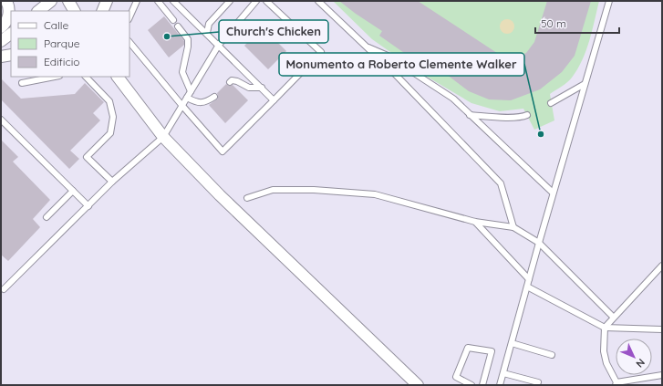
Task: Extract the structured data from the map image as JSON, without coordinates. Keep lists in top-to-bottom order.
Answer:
{
  "places": ["Church's Chicken", "Monumento a Roberto Clemente Walker"],
  "legend": ["Calle", "Parque", "Edificio"],
  "scale_bar": "50 m",
  "north": "bottom right"
}
